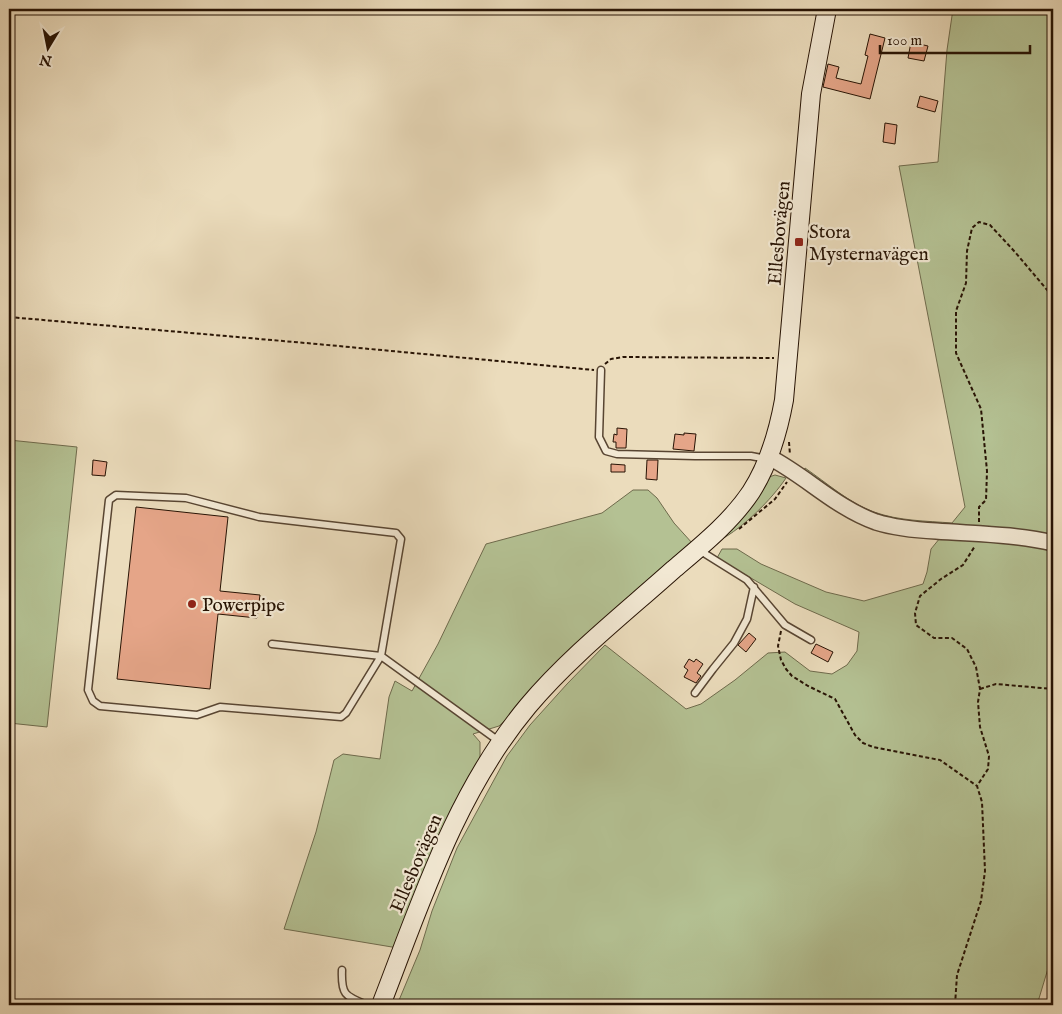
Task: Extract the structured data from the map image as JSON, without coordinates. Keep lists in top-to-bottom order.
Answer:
{
  "streets": {
    "main road": ["Ellesbovägen"]
  },
  "places": {
    "transit": ["Stora Mysternavägen"],
    "other": ["Powerpipe"]
  },
  "scale_bar": "100 m",
  "north": "bottom"
}
